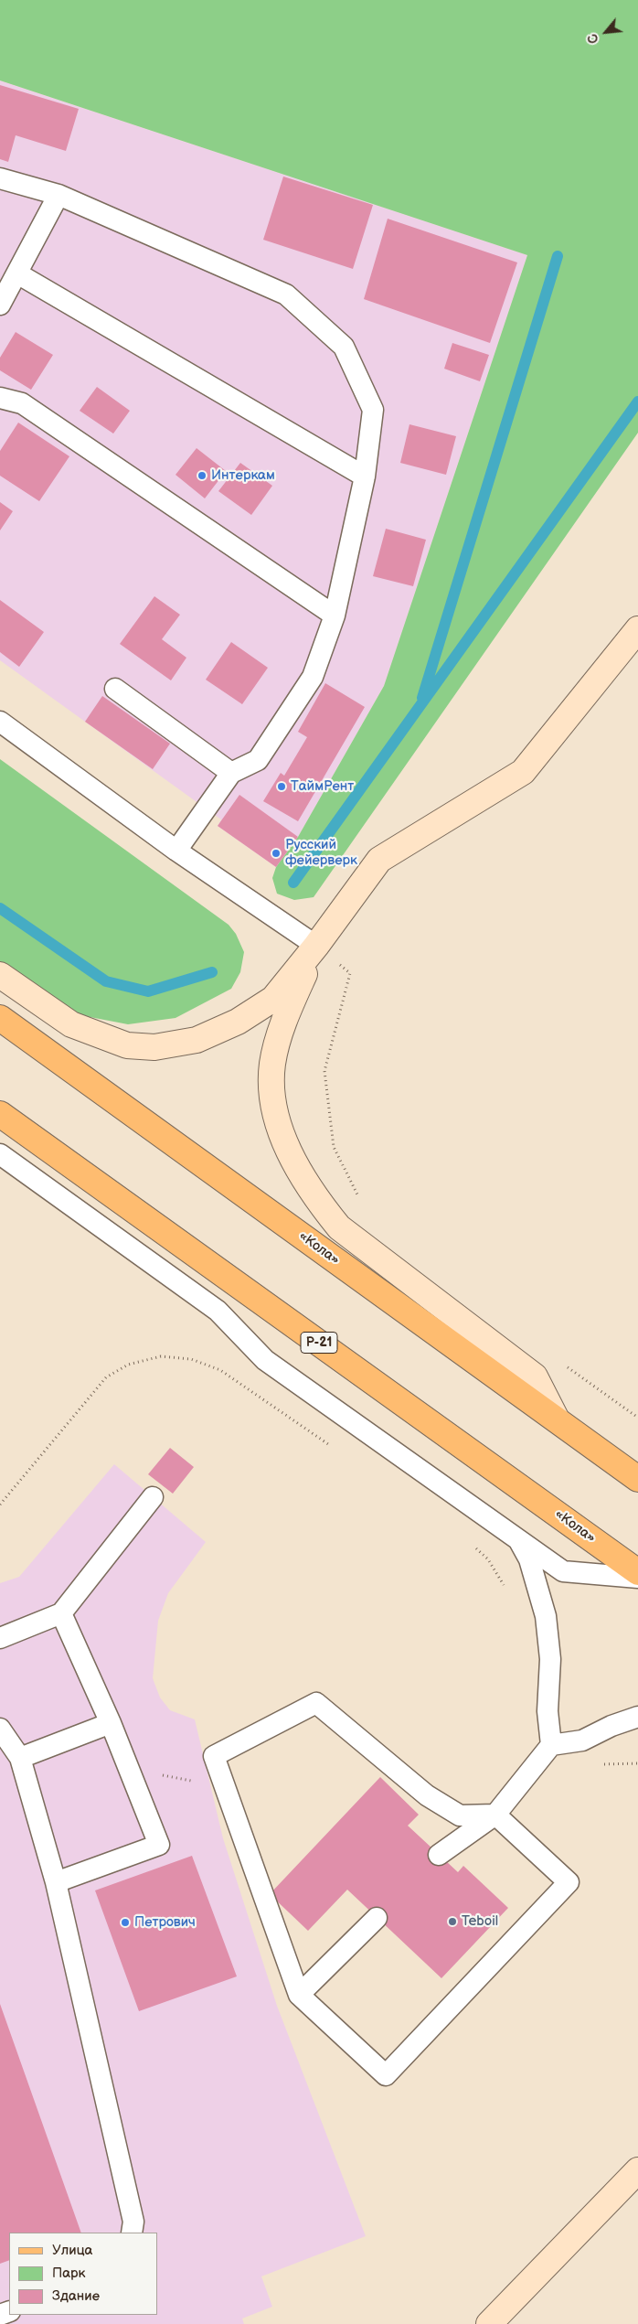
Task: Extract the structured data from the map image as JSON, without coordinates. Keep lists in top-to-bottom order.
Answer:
{
  "streets": {
    "main road": ["«Кола»", "Р-21"]
  },
  "places": [
    "Интеркам",
    "ТаймРент",
    "Русский фейерверк",
    "Teboil",
    "Петрович"
  ],
  "legend": ["Улица", "Парк", "Здание"],
  "north": "bottom left"
}
